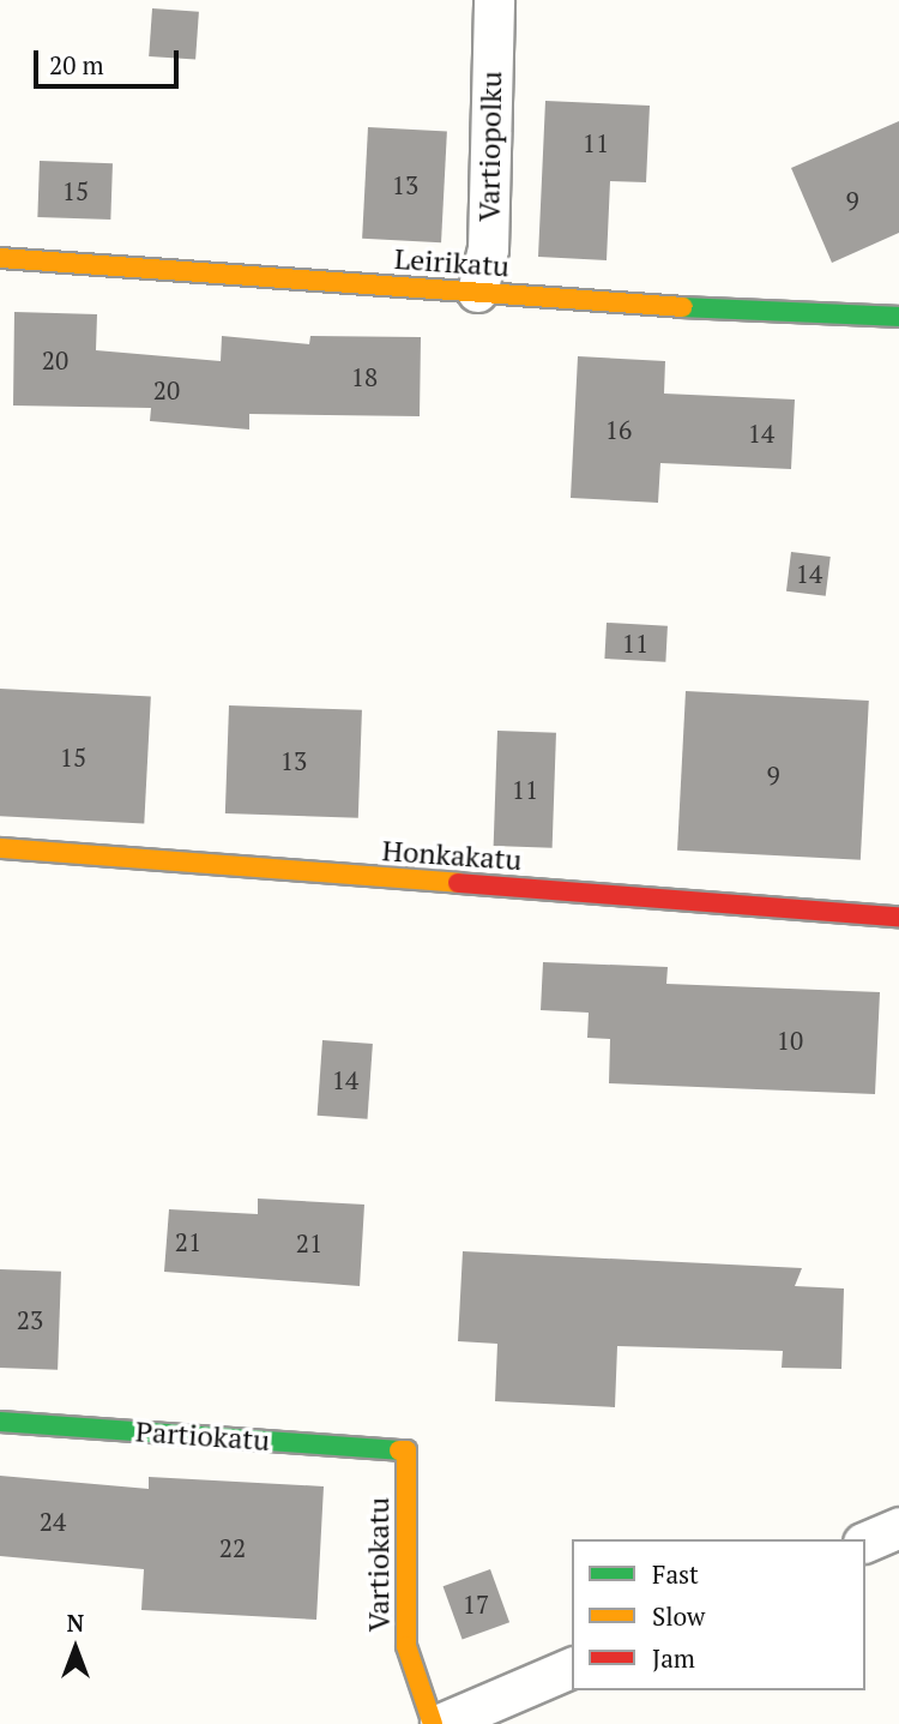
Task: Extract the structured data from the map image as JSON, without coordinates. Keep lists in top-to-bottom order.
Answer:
{
  "streets": {
    "street": [
      "Vartiopolku",
      "Leirikatu",
      "Honkakatu",
      "Partiokatu",
      "Vartiokatu"
    ]
  },
  "crossings": [
    ["Vartiopolku", "Leirikatu"],
    ["Partiokatu", "Vartiokatu"]
  ],
  "house_numbers": [
    "11",
    "13",
    "15",
    "9",
    "20",
    "18",
    "20",
    "16",
    "14",
    "14",
    "11",
    "15",
    "13",
    "9",
    "11",
    "10",
    "14",
    "21",
    "21",
    "23",
    "24",
    "22",
    "17"
  ],
  "legend": ["Fast", "Slow", "Jam"],
  "scale_bar": "20 m",
  "north": "top"
}
